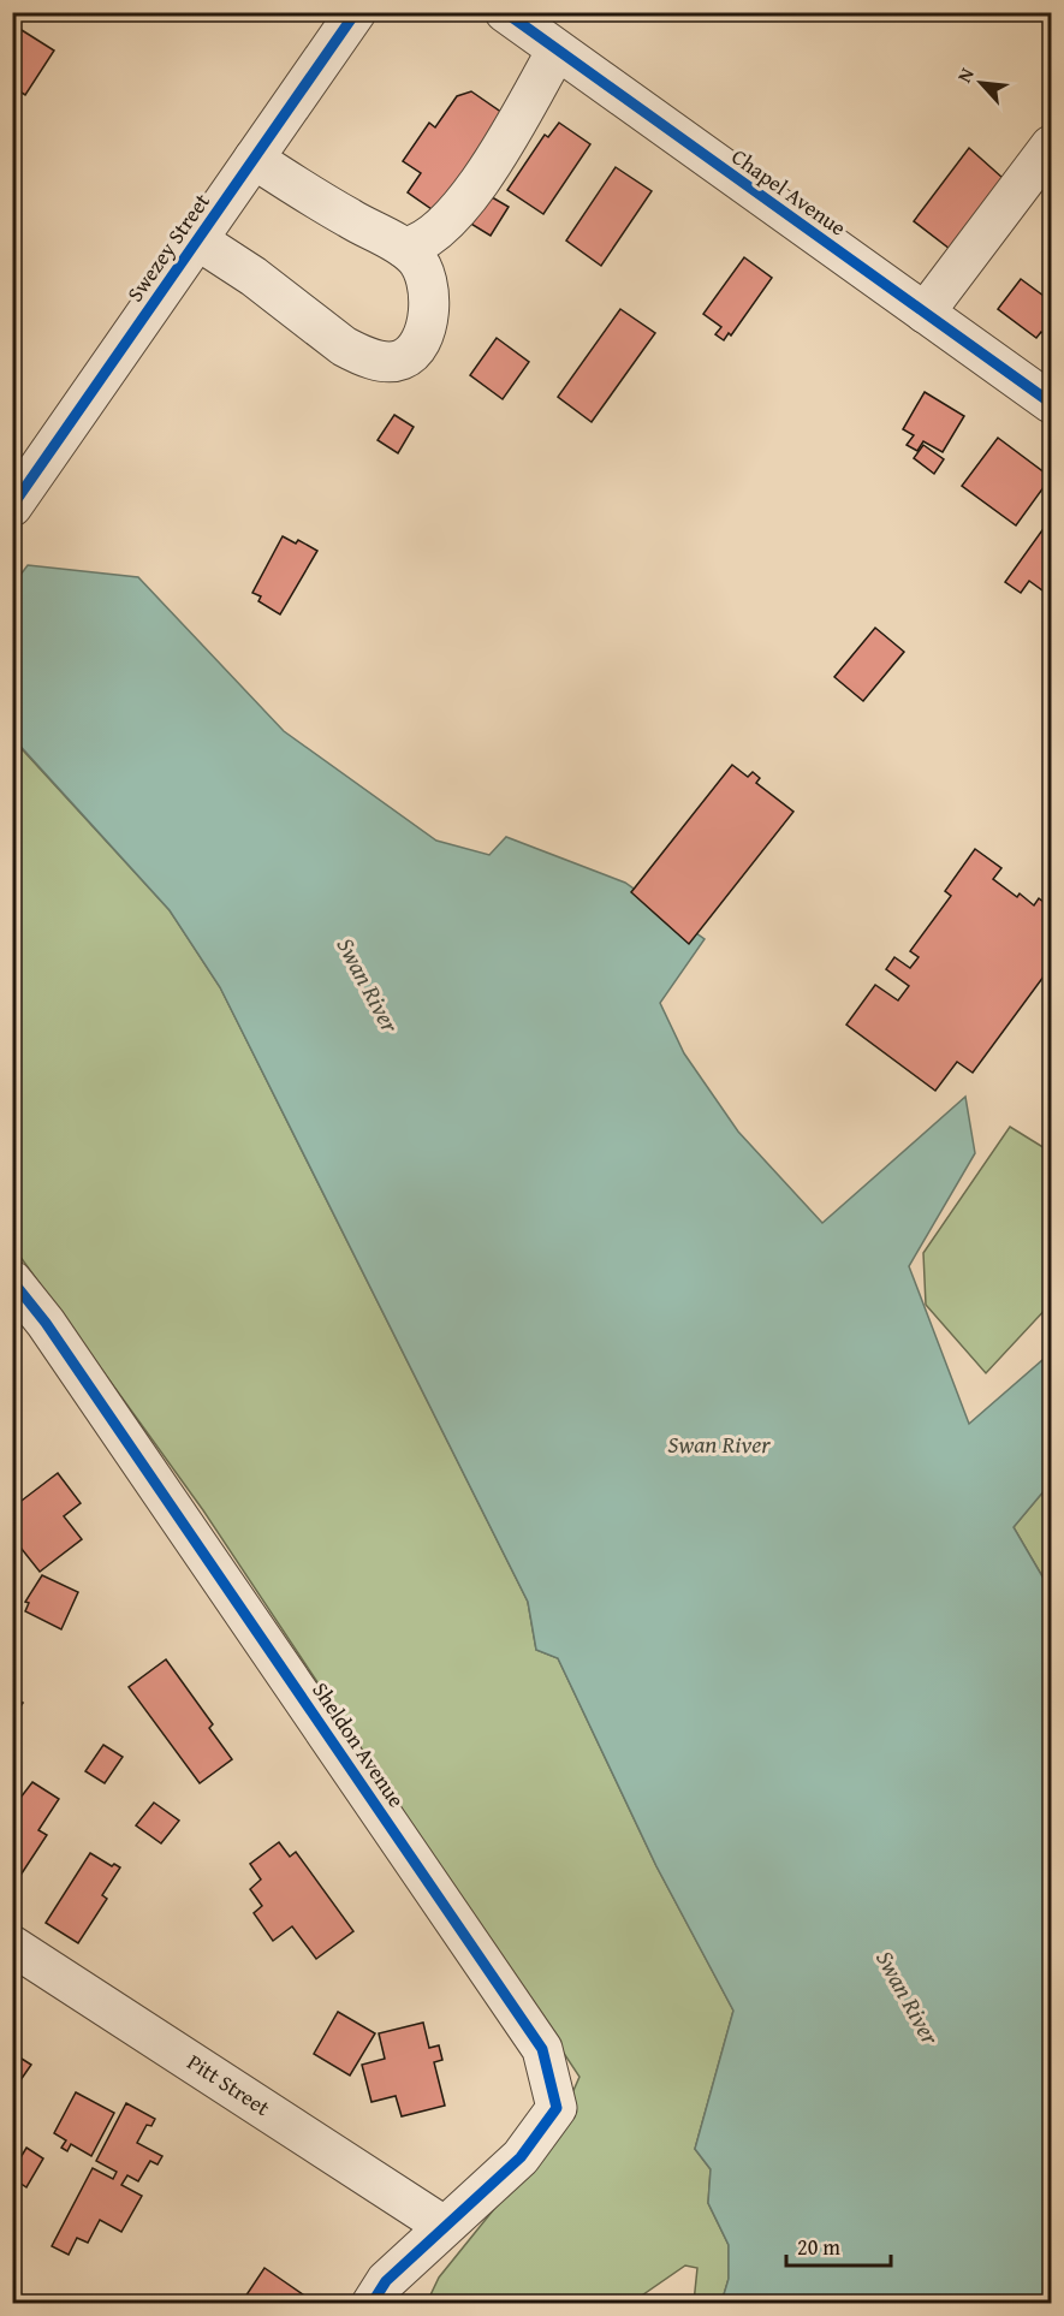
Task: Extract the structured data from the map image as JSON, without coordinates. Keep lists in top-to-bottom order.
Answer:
{
  "streets": {
    "street": [
      "Chapel Avenue",
      "Swezey Street",
      "Sheldon Avenue",
      "Pitt Street"
    ]
  },
  "crossings": [
    ["Sheldon Avenue", "Pitt Street"]
  ],
  "water": ["Swan River"],
  "scale_bar": "20 m",
  "north": "top left"
}
